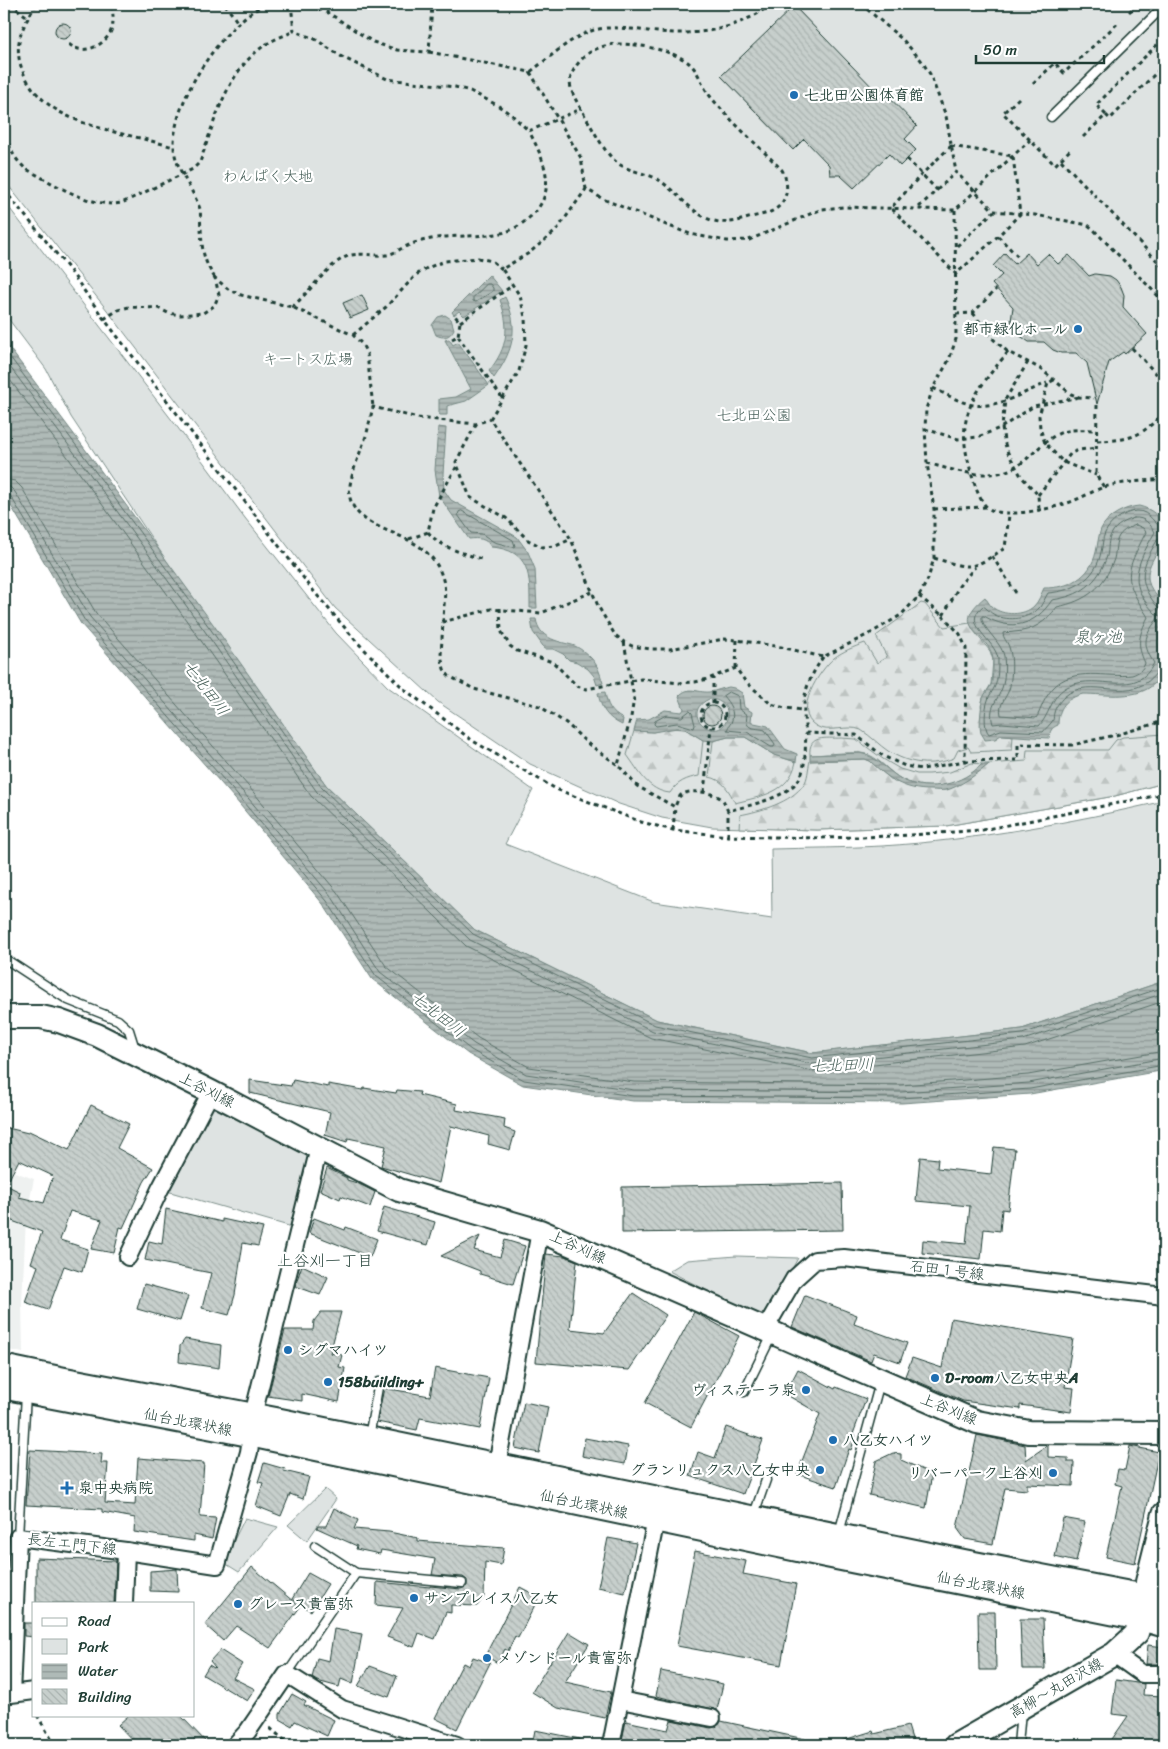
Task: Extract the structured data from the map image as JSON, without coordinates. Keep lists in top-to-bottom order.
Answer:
{
  "streets": {
    "main road": ["仙台北環状線"],
    "street": [
      "上谷刈線",
      "石田１号線",
      "長左エ門下線",
      "高柳～丸田沢線"
    ]
  },
  "crossings": [
    ["上谷刈線", "石田１号線"],
    ["仙台北環状線", "長左エ門下線"],
    ["仙台北環状線", "高柳～丸田沢線"]
  ],
  "districts": ["上谷刈一丁目"],
  "water": ["泉ヶ池", "七北田川"],
  "parks": ["わんぱく大地", "キートス広場", "七北田公園"],
  "places": {
    "other": [
      "七北田公園体育館",
      "都市緑化ホール",
      "シグマハイツ",
      "D-room八乙女中央A",
      "158building+",
      "ヴィステーラ泉",
      "八乙女ハイツ",
      "グランリュクス八乙女中央",
      "リバーパーク上谷刈",
      "サンプレイス八乙女",
      "グレース貴富弥",
      "メゾンドール貴富弥"
    ],
    "health": ["泉中央病院"]
  },
  "legend": [
    "Road",
    "Park",
    "Water",
    "Building"
  ],
  "scale_bar": "50 m"
}
